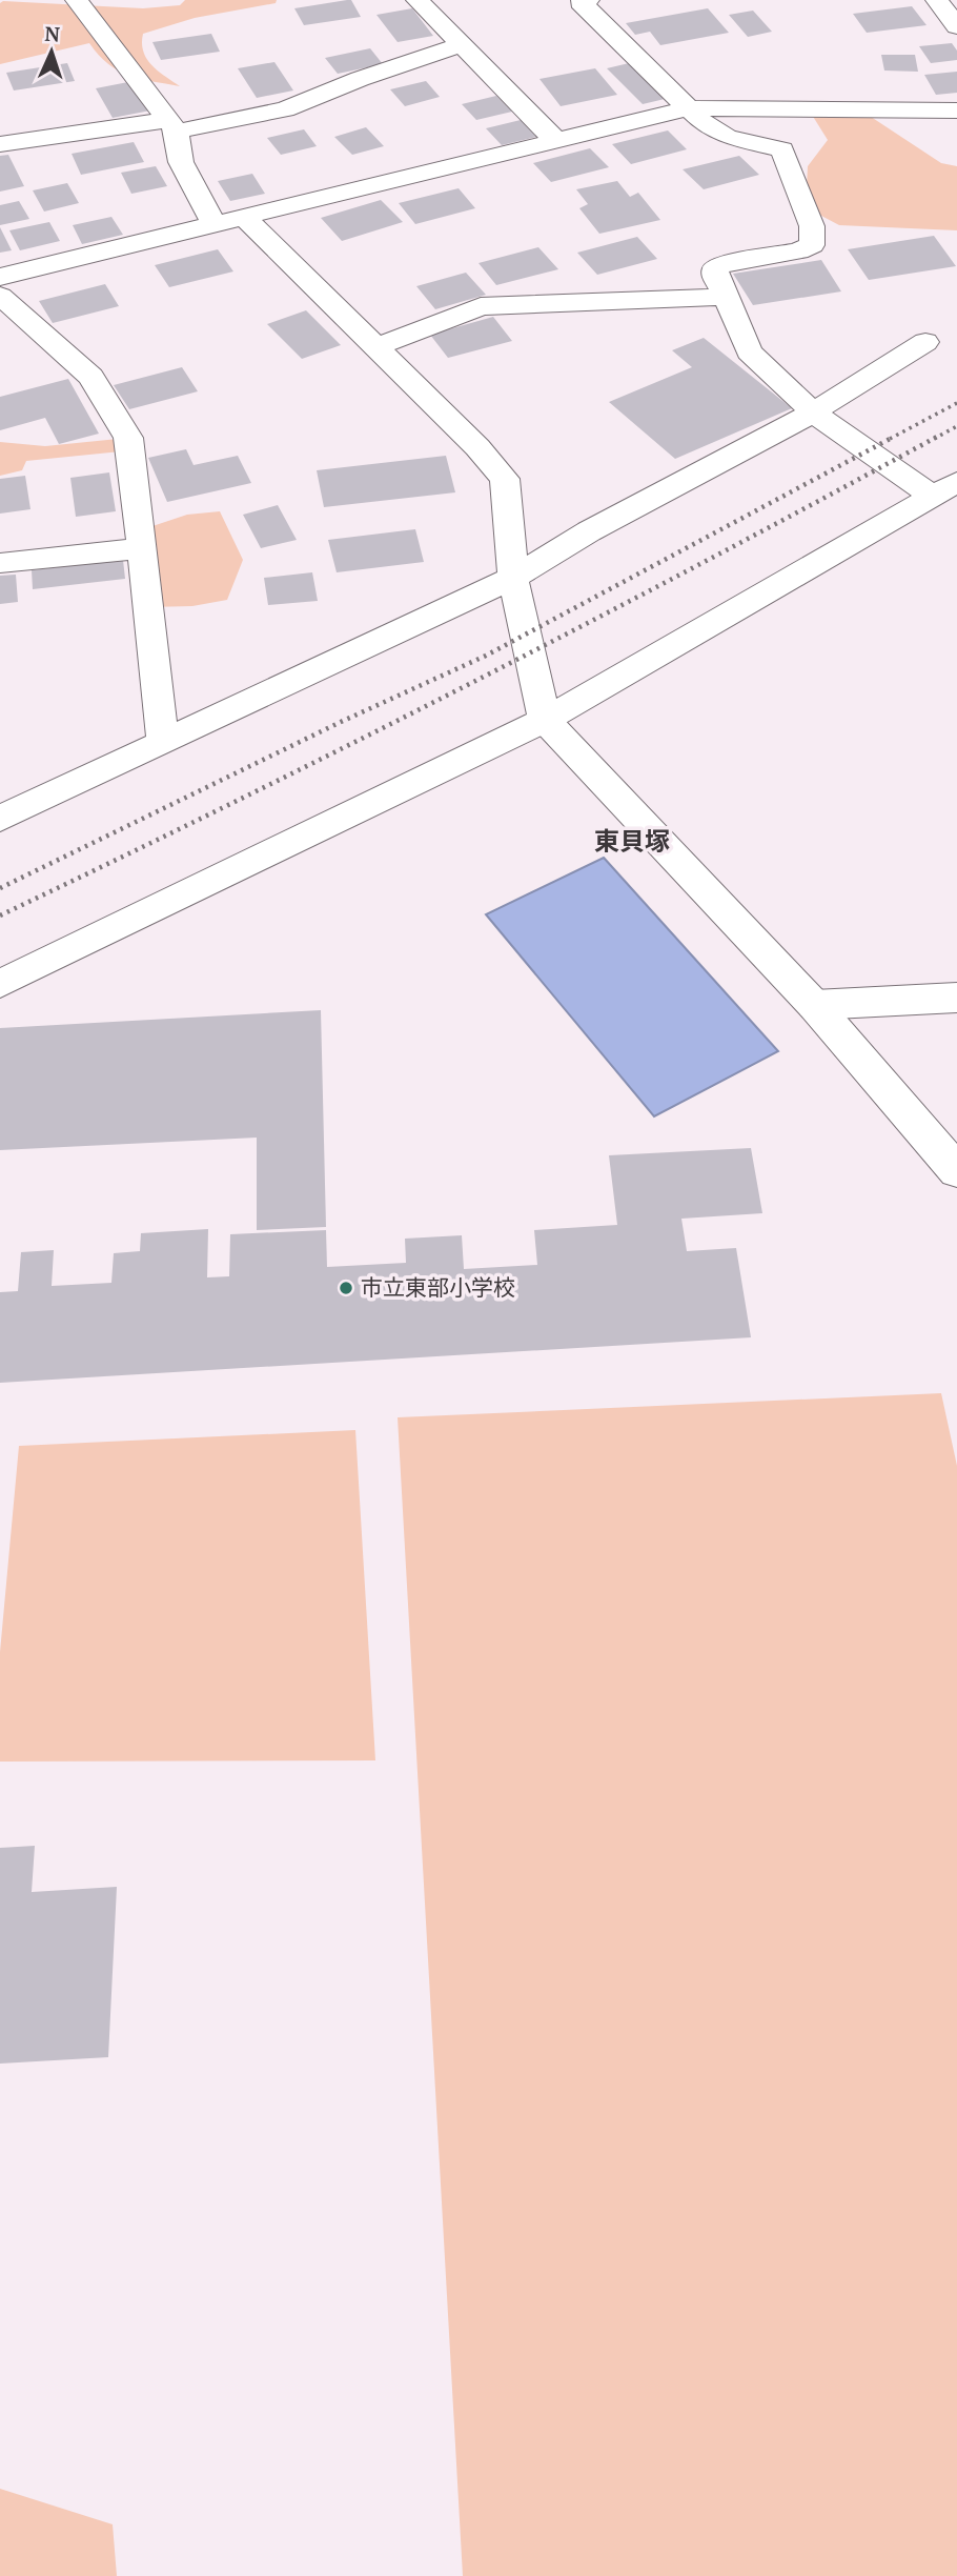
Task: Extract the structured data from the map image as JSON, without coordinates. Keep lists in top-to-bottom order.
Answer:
{
  "districts": ["東貝塚"],
  "places": ["市立東部小学校"],
  "north": "top"
}
